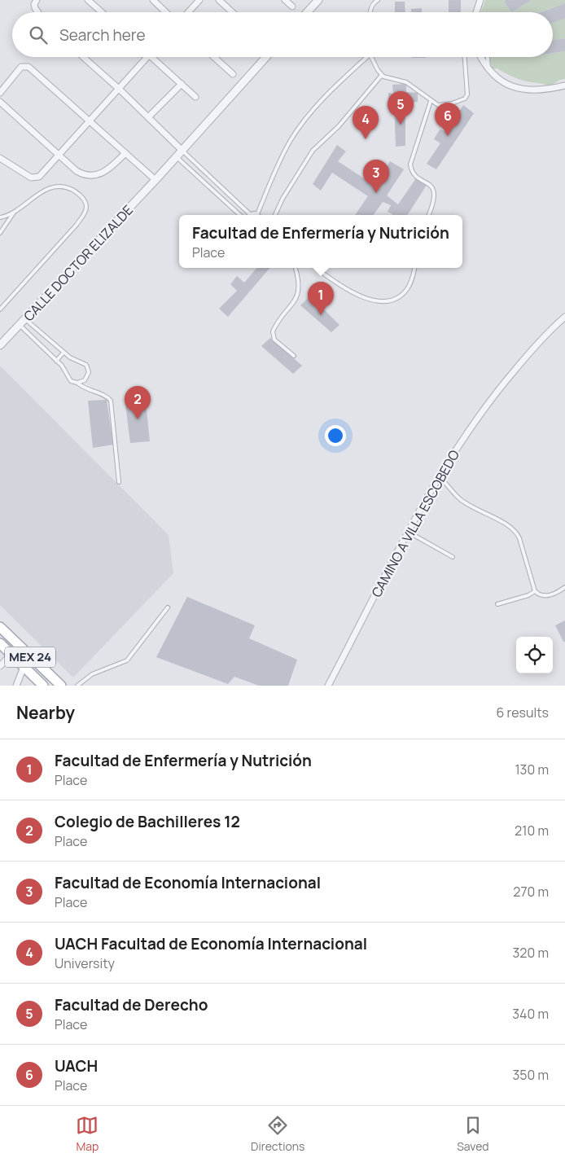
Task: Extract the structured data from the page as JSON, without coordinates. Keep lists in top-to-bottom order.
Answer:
{
  "streets": {
    "main road": ["MEX 24"],
    "street": ["CALLE DOCTOR ELIZALDE", "CAMINO A VILLA ESCOBEDO"]
  },
  "page": {
    "search": "Search here",
    "pins": [
      "5",
      "6",
      "4",
      "3",
      "1",
      "2"
    ],
    "popup": ["Facultad de Enfermería y Nutrición", "Place"],
    "heading": ["Nearby", "6 results"],
    "list": [
      {
        "mark": "1",
        "name": "Facultad de Enfermería y Nutrición",
        "note": "Place",
        "value": "130 m"
      },
      {
        "mark": "2",
        "name": "Colegio de Bachilleres 12",
        "note": "Place",
        "value": "210 m"
      },
      {
        "mark": "3",
        "name": "Facultad de Economía Internacional",
        "note": "Place",
        "value": "270 m"
      },
      {
        "mark": "4",
        "name": "UACH Facultad de Economía Internacional",
        "note": "University",
        "value": "320 m"
      },
      {
        "mark": "5",
        "name": "Facultad de Derecho",
        "note": "Place",
        "value": "340 m"
      },
      {
        "mark": "6",
        "name": "UACH",
        "note": "Place",
        "value": "350 m"
      }
    ],
    "nav": ["Map", "Directions", "Saved"]
  }
}
